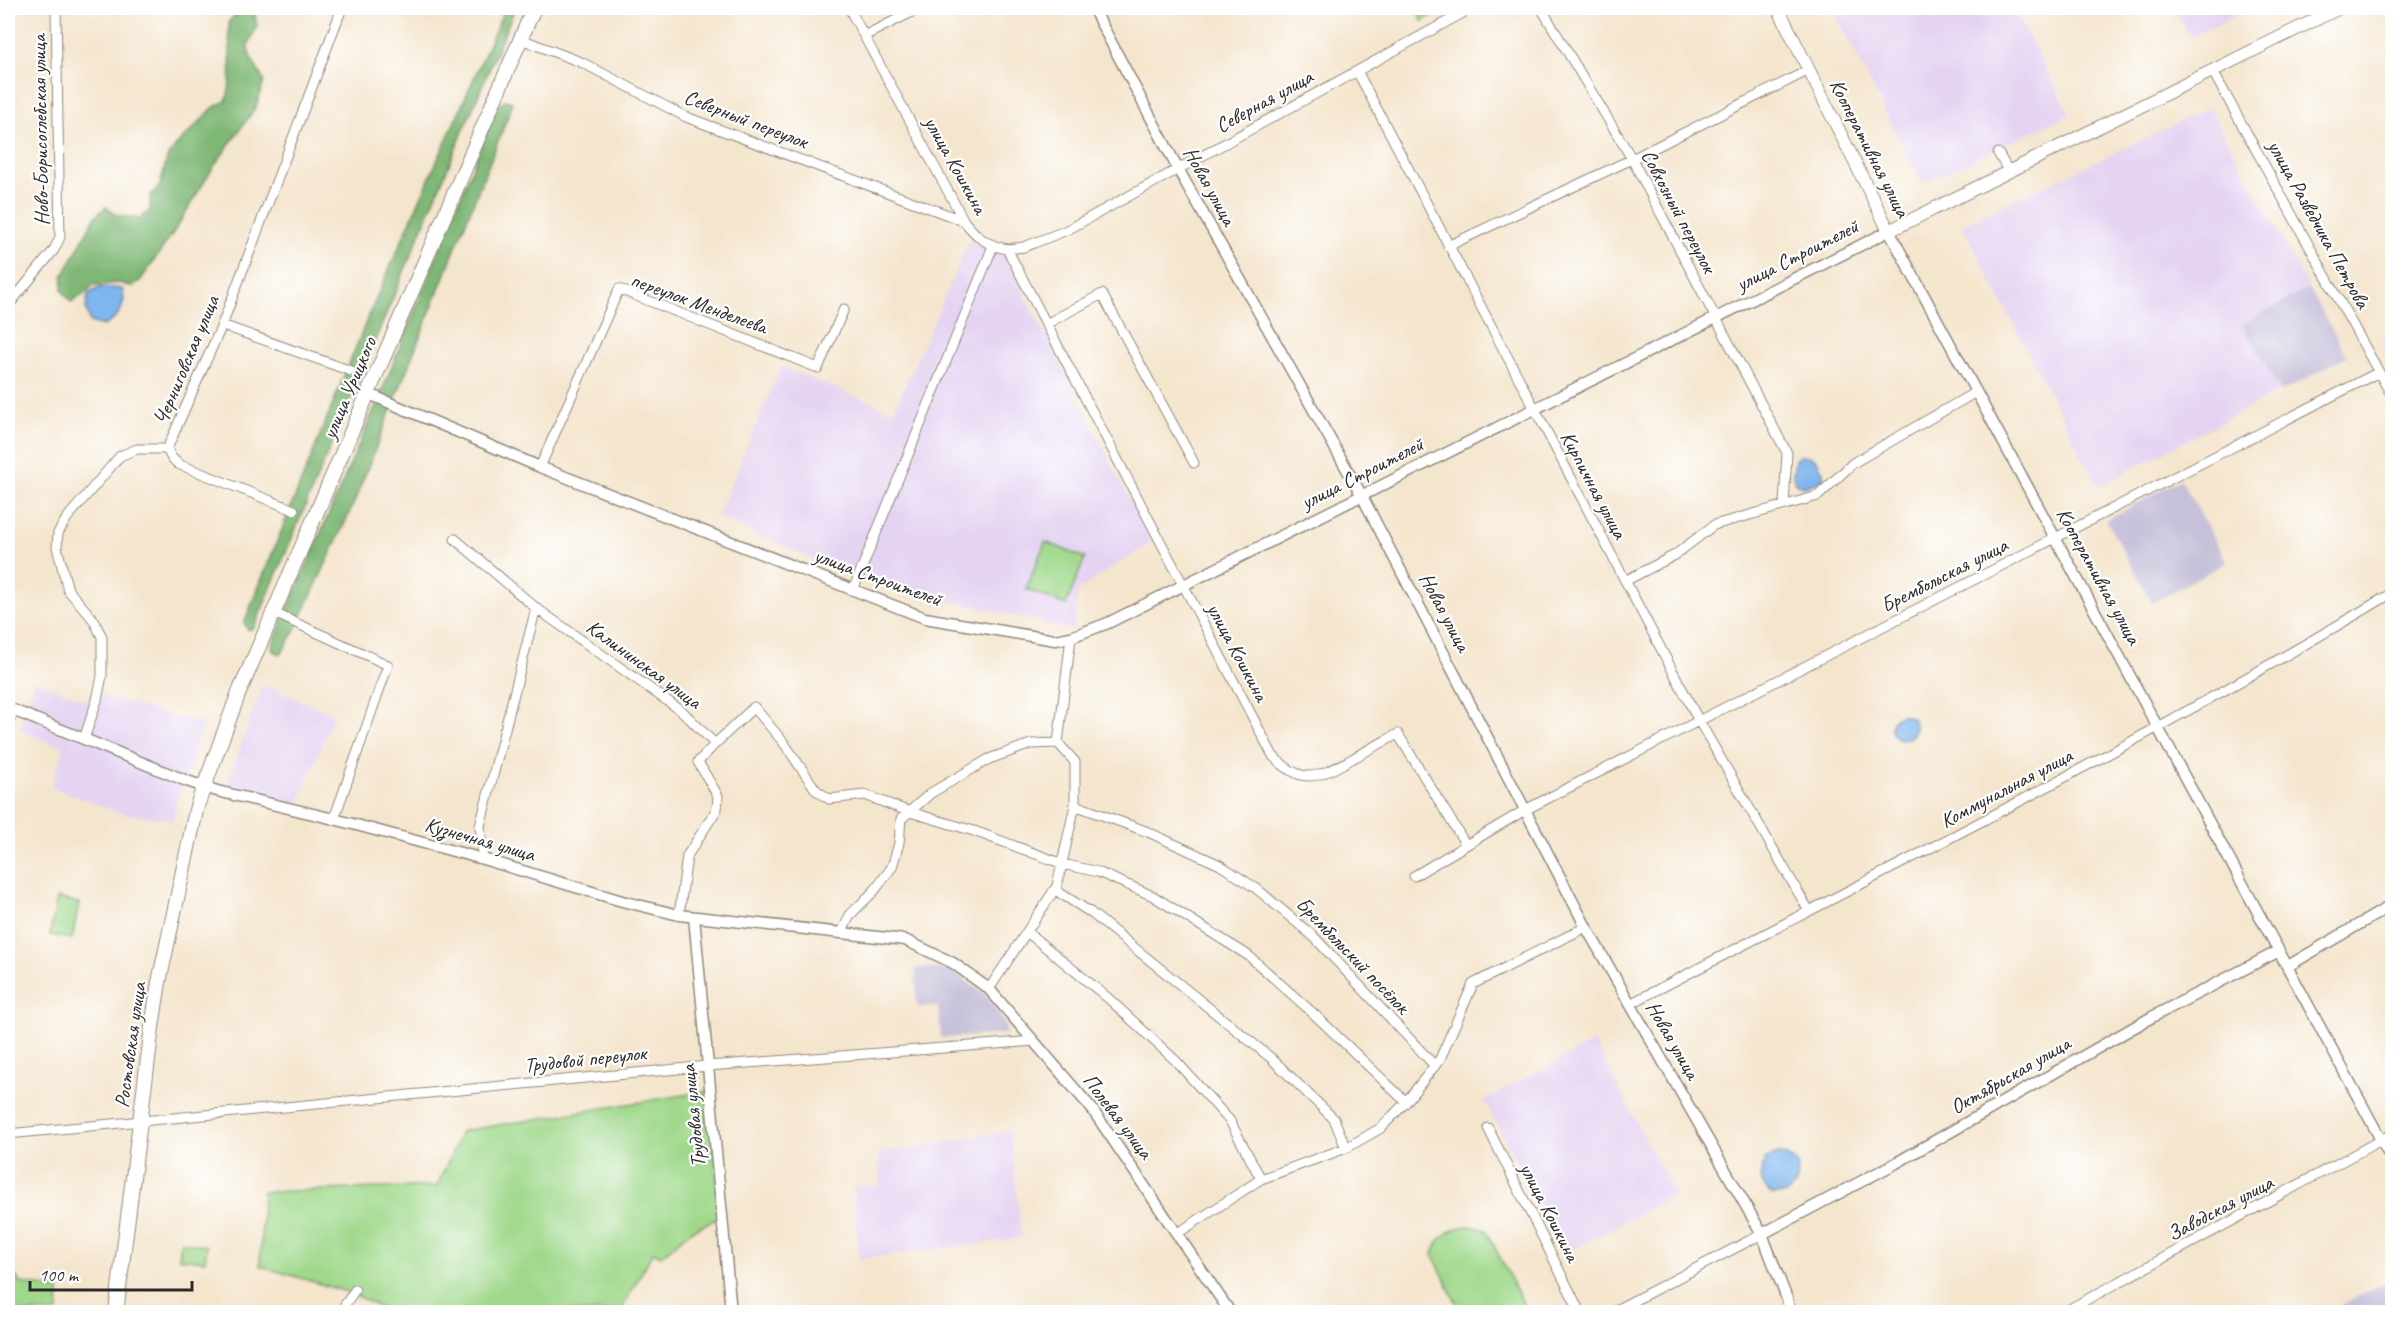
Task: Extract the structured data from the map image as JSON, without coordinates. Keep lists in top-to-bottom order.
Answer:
{
  "streets": {
    "main road": [
      "Кооперативная улица",
      "улица Строителей",
      "улица Урицкого",
      "Ростовская улица"
    ],
    "street": [
      "Северная улица",
      "Северный переулок",
      "Ново-Борисоглебская улица",
      "улица Кошкина",
      "Новая улица",
      "Совхозный переулок",
      "улица Разведчика Петрова",
      "переулок Менделеева",
      "Черниговская улица",
      "Кирпичная улица",
      "Брембольская улица",
      "Калининская улица",
      "Коммунальная улица",
      "Кузнечная улица",
      "Брембольский посёлок",
      "Трудовой переулок",
      "Октябрьская улица",
      "Трудовая улица",
      "Полевая улица",
      "Заводская улица"
    ]
  },
  "crossings": [
    ["Северная улица", "улица Кошкина"],
    ["Северная улица", "Новая улица"],
    ["Северная улица", "Кирпичная улица"],
    ["Северный переулок", "улица Кошкина"],
    ["Северный переулок", "улица Урицкого"],
    ["Кооперативная улица", "улица Строителей"],
    ["Кооперативная улица", "Брембольская улица"],
    ["Кооперативная улица", "Коммунальная улица"],
    ["Кооперативная улица", "Октябрьская улица"],
    ["Кооперативная улица", "Заводская улица"],
    ["улица Кошкина", "улица Строителей"],
    ["улица Кошкина", "Брембольская улица"],
    ["Новая улица", "улица Строителей"],
    ["Новая улица", "Брембольская улица"],
    ["Новая улица", "Коммунальная улица"],
    ["Новая улица", "Октябрьская улица"],
    ["Совхозный переулок", "улица Строителей"],
    ["улица Разведчика Петрова", "улица Строителей"],
    ["улица Разведчика Петрова", "Брембольская улица"],
    ["улица Строителей", "переулок Менделеева"],
    ["улица Строителей", "улица Урицкого"],
    ["улица Строителей", "Кирпичная улица"],
    ["Черниговская улица", "Кузнечная улица"],
    ["улица Урицкого", "Кузнечная улица"],
    ["улица Урицкого", "Ростовская улица"],
    ["Кирпичная улица", "Брембольская улица"],
    ["Кирпичная улица", "Коммунальная улица"],
    ["Кузнечная улица", "Ростовская улица"],
    ["Кузнечная улица", "Трудовая улица"],
    ["Кузнечная улица", "Полевая улица"],
    ["Ростовская улица", "Трудовой переулок"],
    ["Трудовой переулок", "Трудовая улица"],
    ["Трудовой переулок", "Полевая улица"]
  ],
  "scale_bar": "100 m"
}
